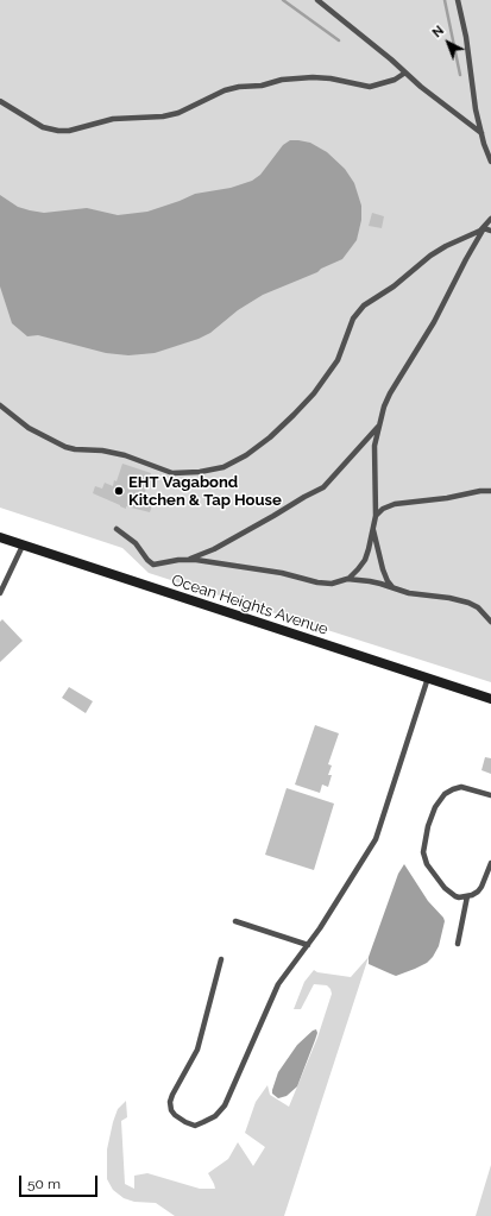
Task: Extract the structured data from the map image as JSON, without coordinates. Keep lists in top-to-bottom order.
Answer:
{
  "streets": {
    "main road": ["Ocean Heights Avenue"]
  },
  "places": ["EHT Vagabond Kitchen & Tap House"],
  "scale_bar": "50 m",
  "north": "top left"
}
